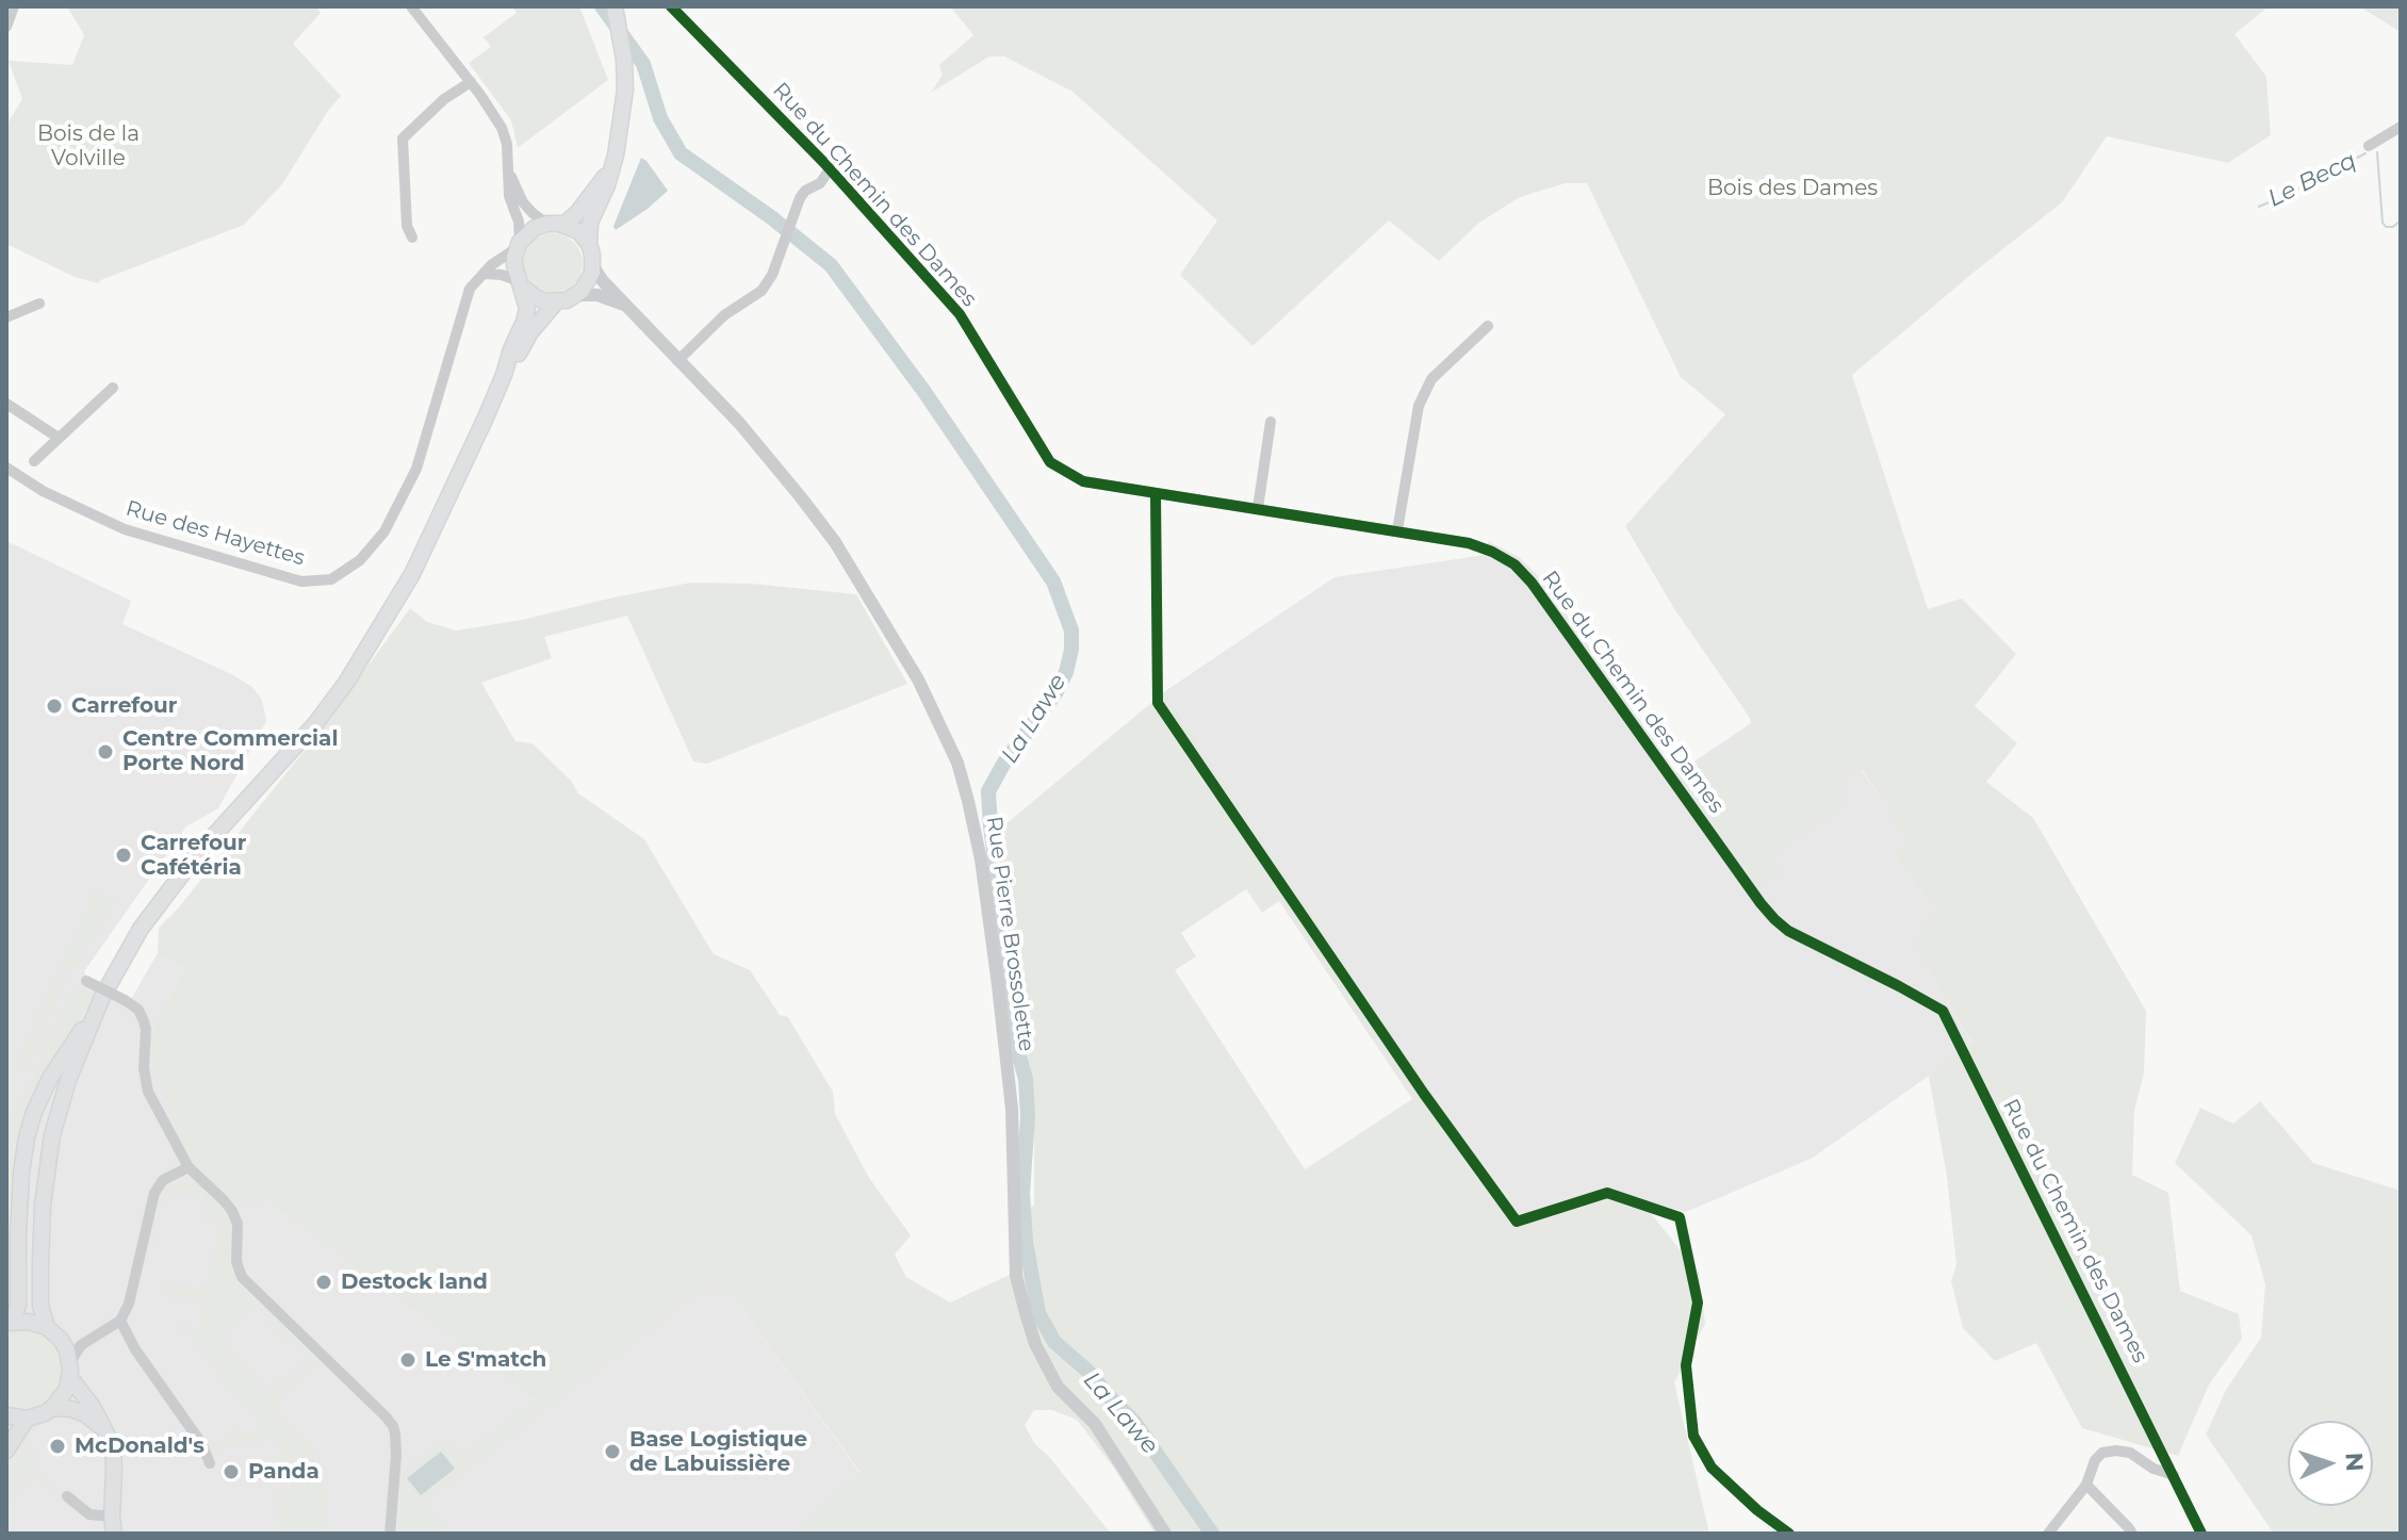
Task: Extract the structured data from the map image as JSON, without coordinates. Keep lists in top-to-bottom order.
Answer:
{
  "streets": {
    "street": ["Rue du Chemin des Dames", "Rue des Hayettes", "Rue Pierre Brossolette"]
  },
  "crossings": [
    ["Rue des Hayettes", "Rue Pierre Brossolette"]
  ],
  "water": ["Le Becq", "La Lawe"],
  "parks": ["Bois de la Volville", "Bois des Dames"],
  "places": [
    "Carrefour",
    "Centre Commercial Porte Nord",
    "Carrefour Cafétéria",
    "Destock land",
    "Le S'match",
    "McDonald's",
    "Base Logistique de Labuissière",
    "Panda"
  ],
  "north": "right"
}
